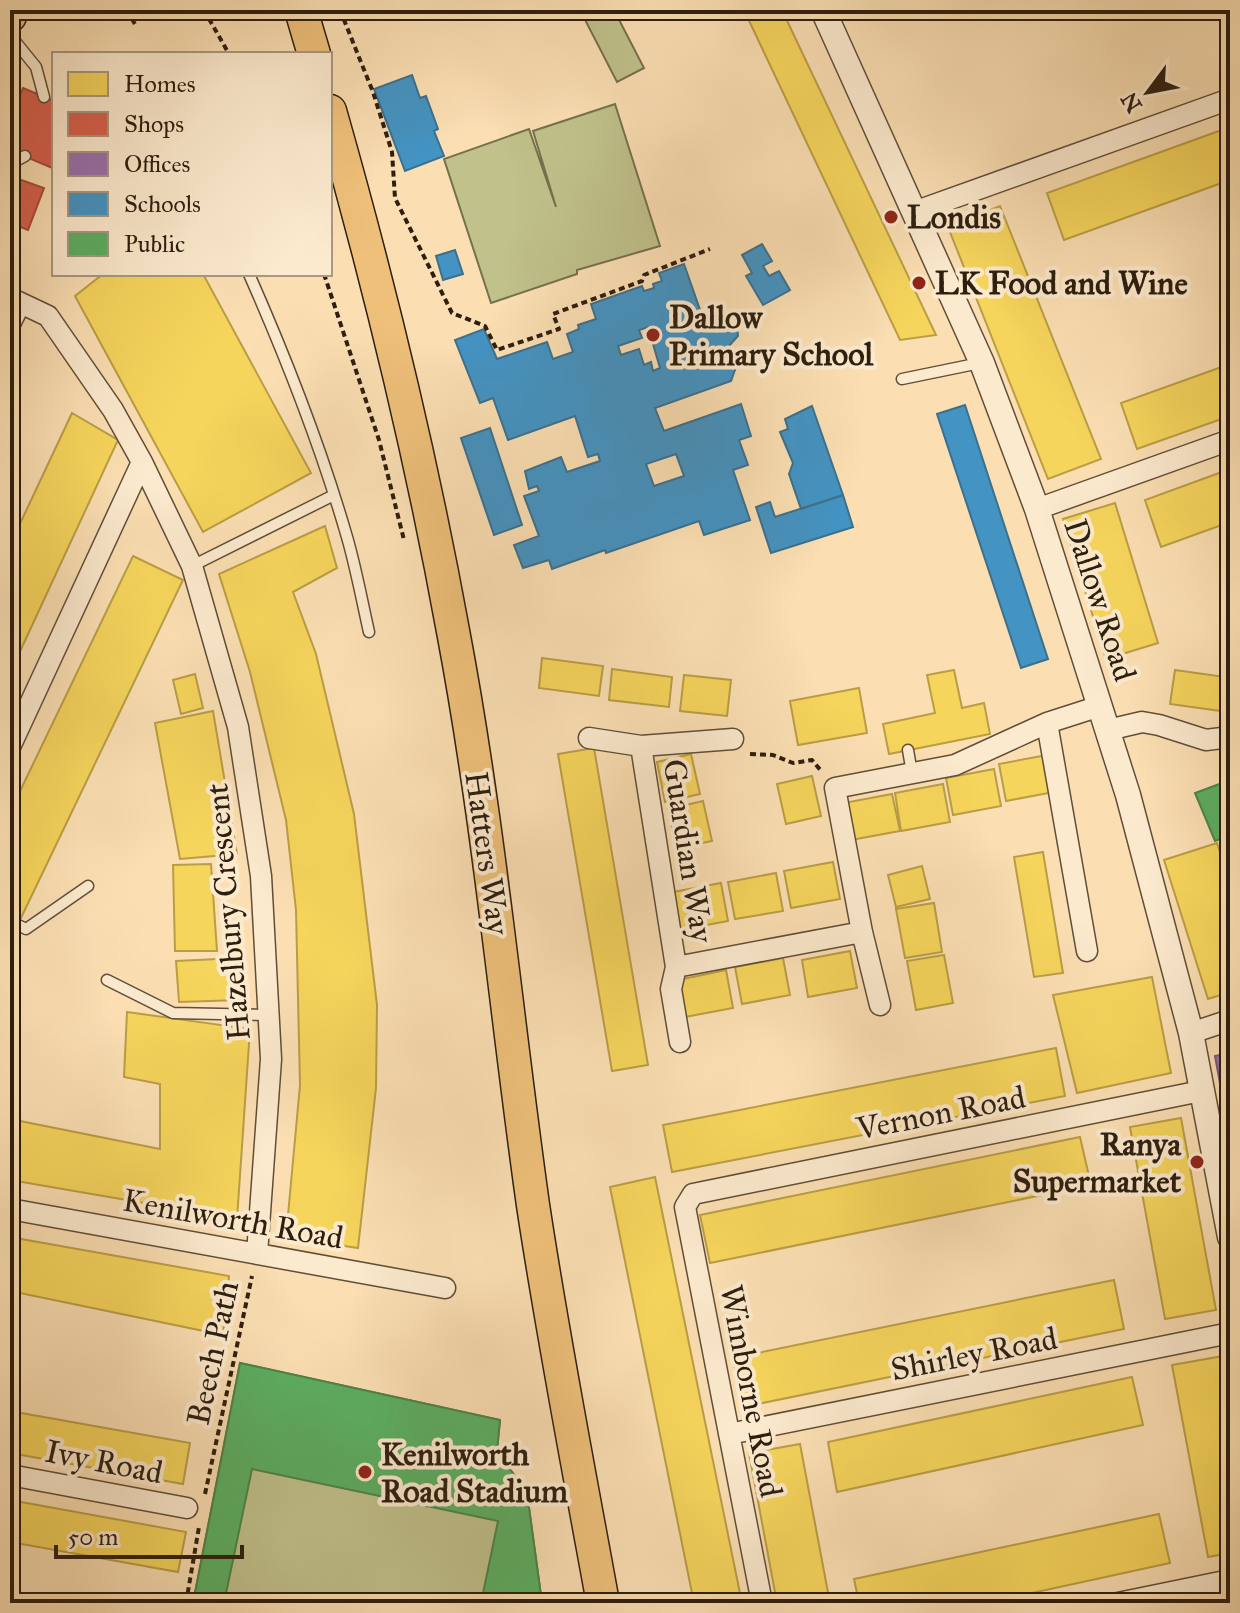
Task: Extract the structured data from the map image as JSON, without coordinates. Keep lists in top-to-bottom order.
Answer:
{
  "streets": {
    "main road": ["Hatters Way"],
    "street": [
      "Dallow Road",
      "Guardian Way",
      "Hazelbury Crescent",
      "Vernon Road",
      "Kenilworth Road",
      "Shirley Road",
      "Wimborne Road",
      "Ivy Road"
    ],
    "path": ["Beech Path"]
  },
  "crossings": [
    ["Dallow Road", "Vernon Road"],
    ["Hazelbury Crescent", "Kenilworth Road"],
    ["Hazelbury Crescent", "Beech Path"],
    ["Vernon Road", "Wimborne Road"],
    ["Kenilworth Road", "Beech Path"],
    ["Shirley Road", "Wimborne Road"]
  ],
  "places": [
    "Londis",
    "LK Food and Wine",
    "Dallow Primary School",
    "Ranya Supermarket",
    "Kenilworth Road Stadium"
  ],
  "legend": [
    "Homes",
    "Shops",
    "Offices",
    "Schools",
    "Public"
  ],
  "scale_bar": "50 m",
  "north": "bottom left"
}
